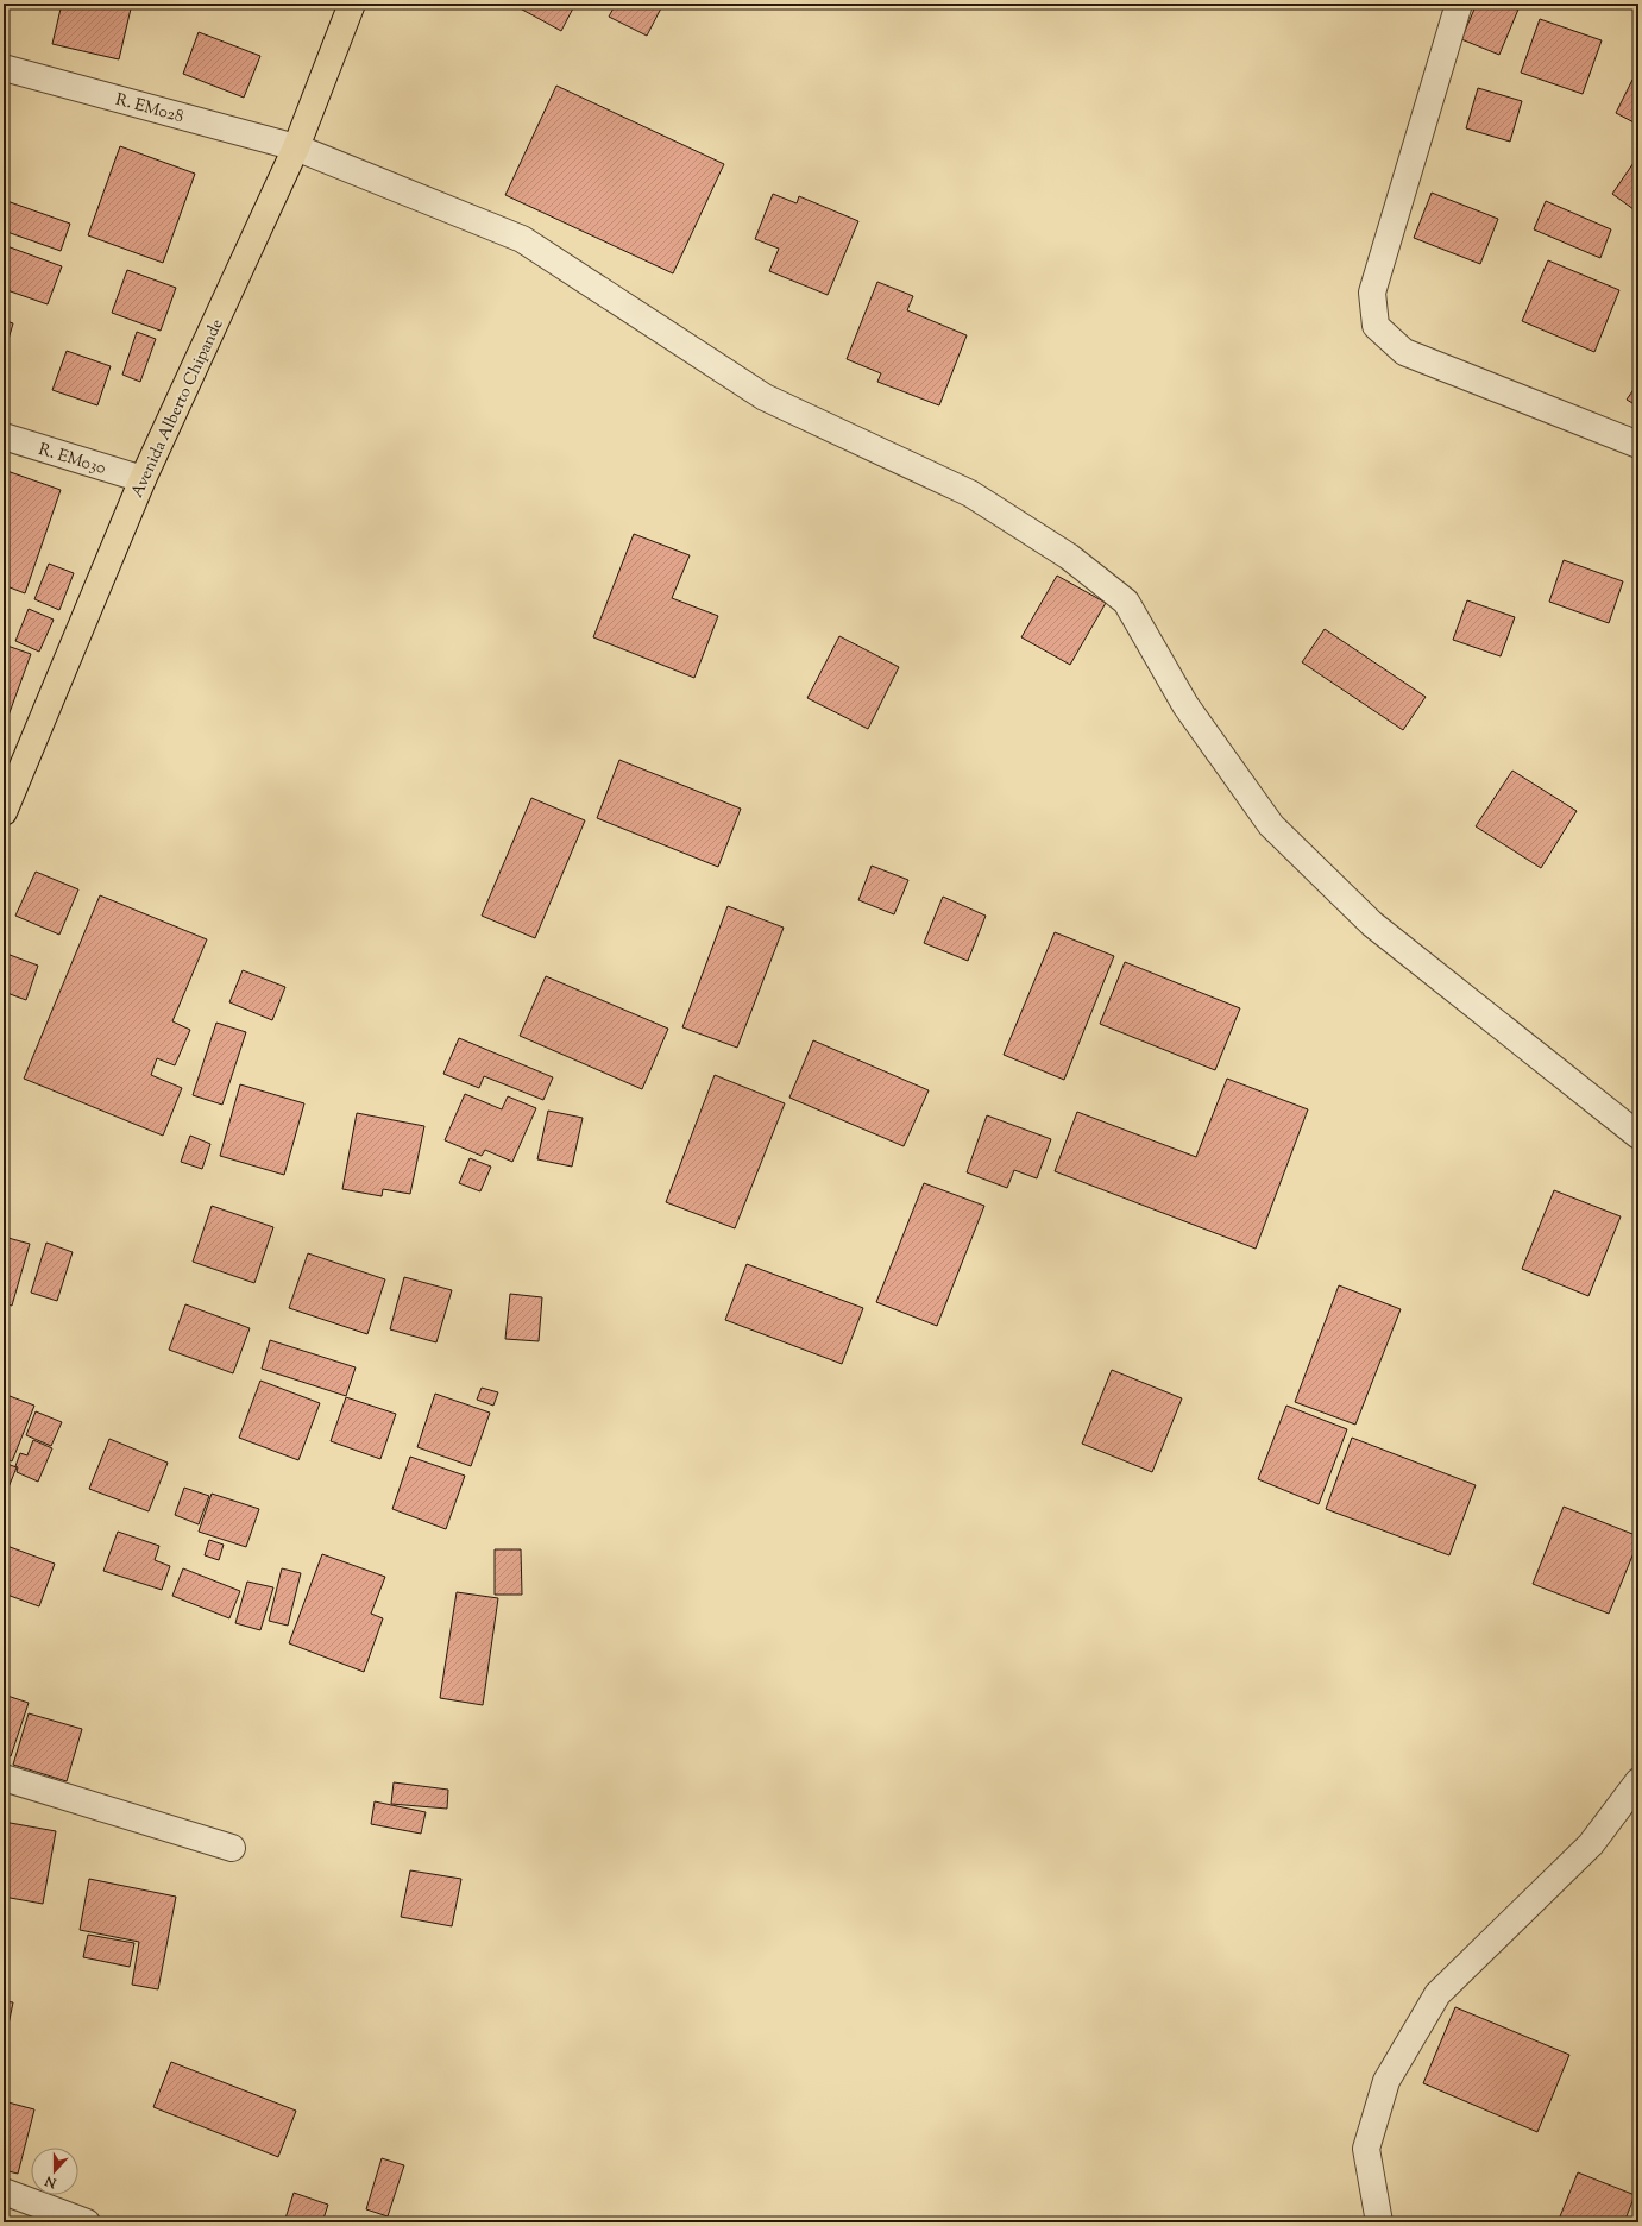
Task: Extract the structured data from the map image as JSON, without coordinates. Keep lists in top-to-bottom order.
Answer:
{
  "streets": {
    "main road": ["Avenida Alberto Chipande"],
    "street": ["R. EM028", "R. EM030"]
  },
  "crossings": [
    ["R. EM028", "Avenida Alberto Chipande"],
    ["Avenida Alberto Chipande", "R. EM030"]
  ],
  "north": "bottom"
}
